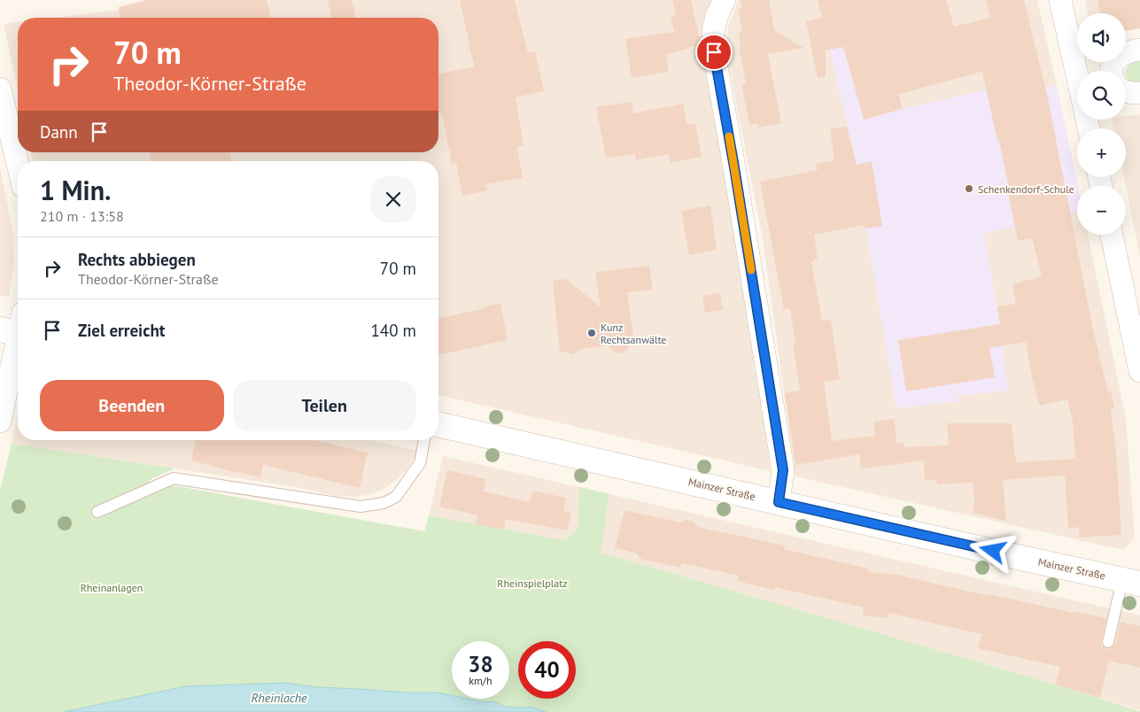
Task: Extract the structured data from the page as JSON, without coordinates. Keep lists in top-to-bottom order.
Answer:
{
  "streets": {
    "street": ["Mainzer Straße"]
  },
  "water": ["Rheinlache"],
  "parks": ["Rheinspielplatz", "Rheinanlagen"],
  "places": ["Schenkendorf-Schule", "Kunz Rechtsanwälte"],
  "page": {
    "map_buttons": ["+", "−"],
    "turn": ["70 m", "Theodor-Körner-Straße"],
    "then": "Dann",
    "heading": ["1 Min.", "210 m · 13:58"],
    "list": [
      {
        "name": "Rechts abbiegen",
        "note": "Theodor-Körner-Straße",
        "value": "70 m"
      },
      {
        "name": "Ziel erreicht",
        "value": "140 m"
      }
    ],
    "buttons": ["Beenden", "Teilen"],
    "speed": "38 km/h",
    "limit": "40"
  }
}
